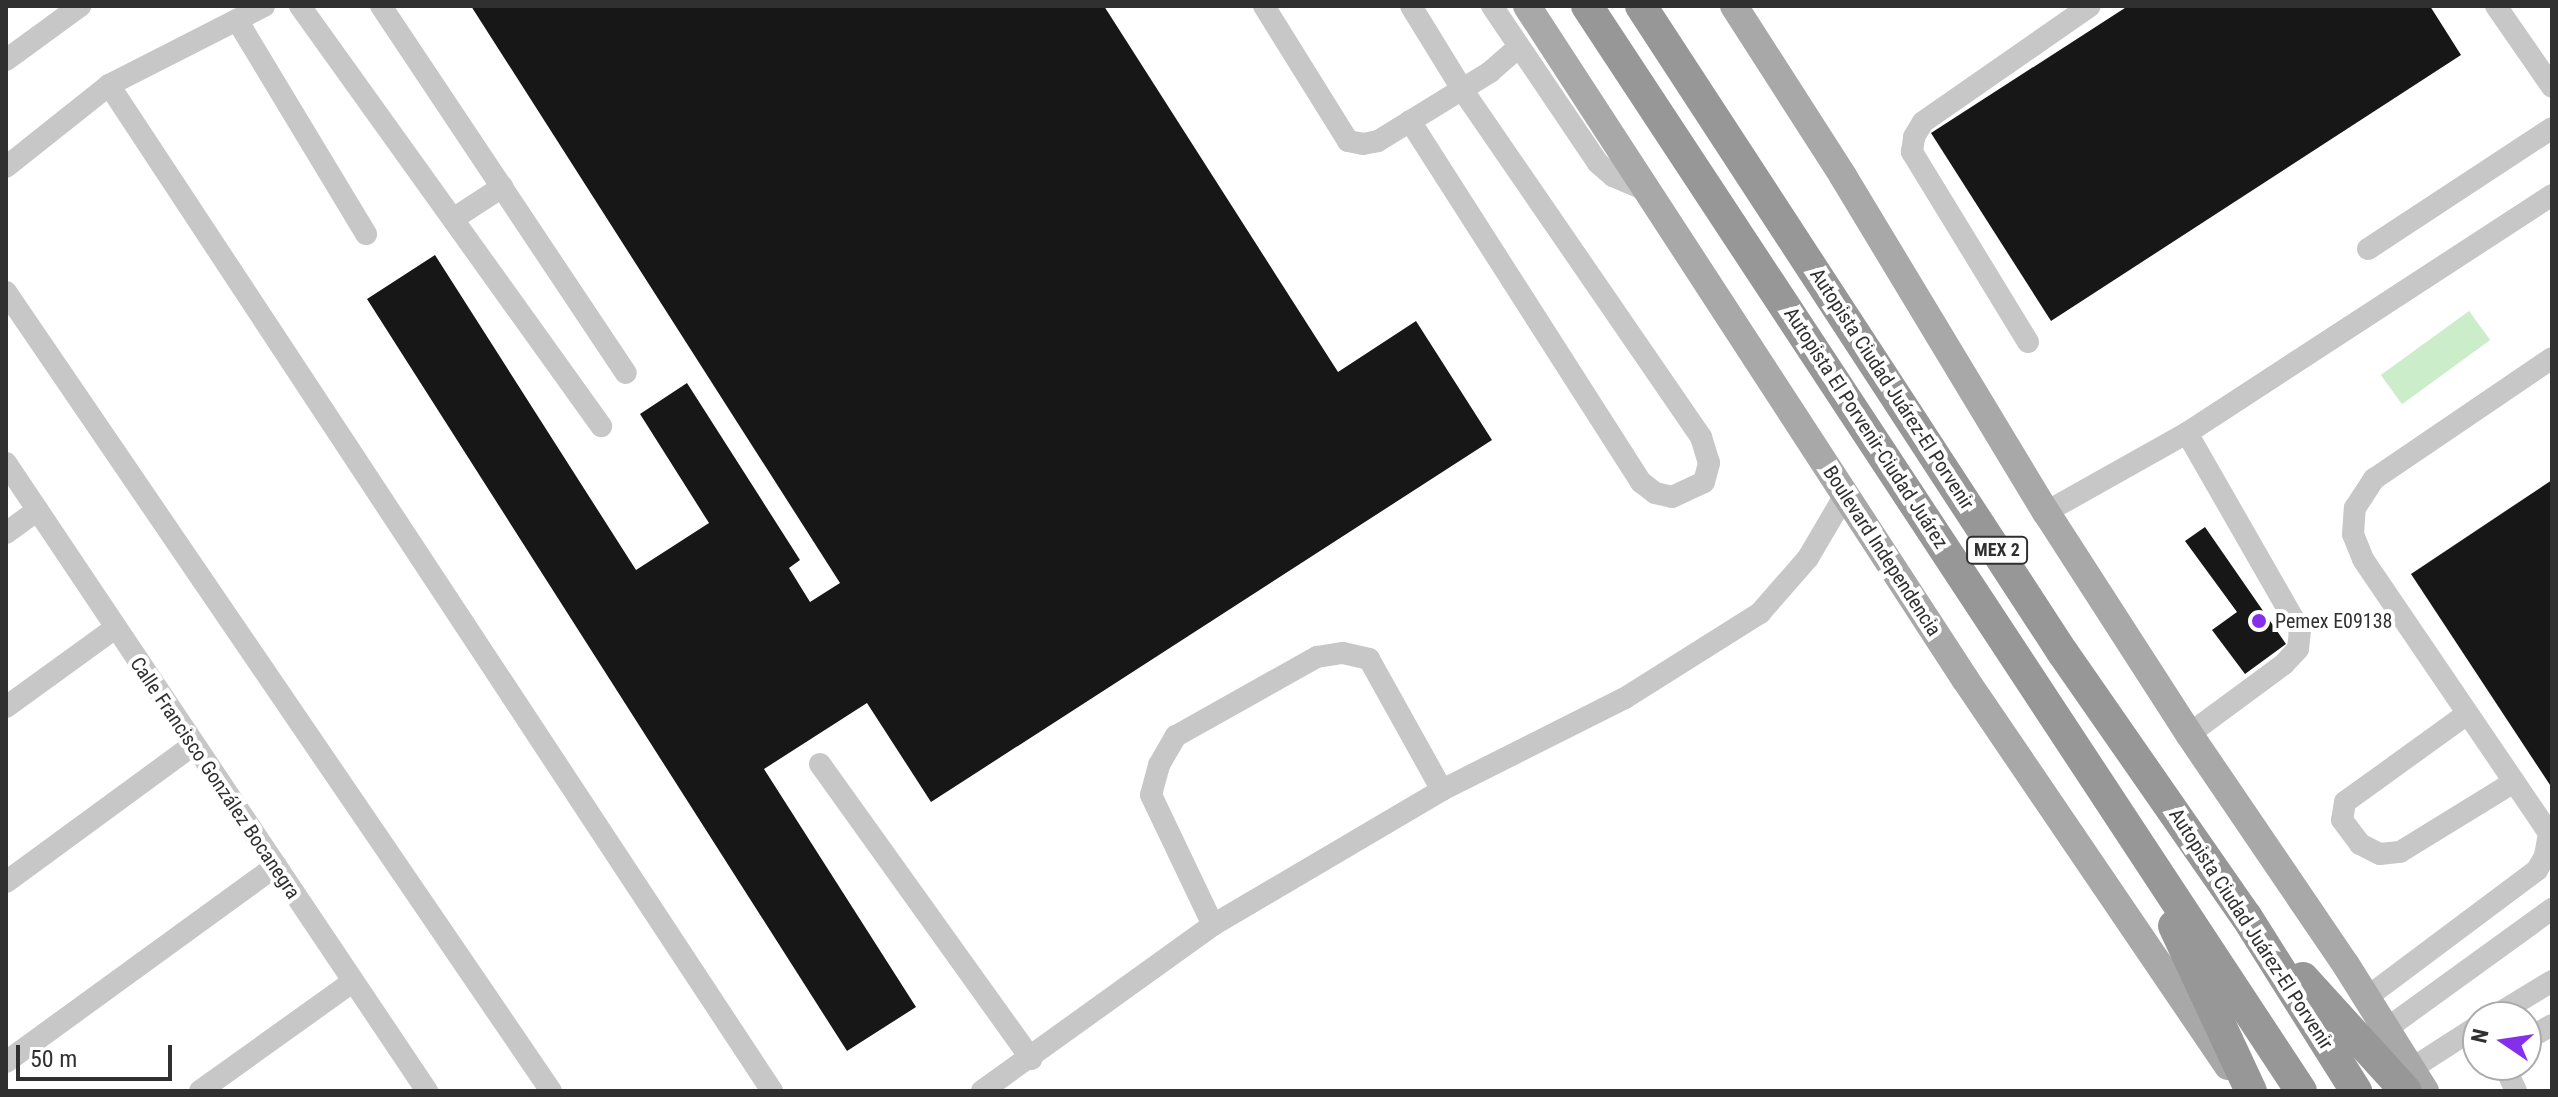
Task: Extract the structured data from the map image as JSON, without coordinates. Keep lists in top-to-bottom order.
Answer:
{
  "streets": {
    "highway": ["Autopista Ciudad Juárez-El Porvenir", "Autopista El Porvenir-Ciudad Juárez", "MEX 2"],
    "main road": ["Boulevard Independencia"],
    "street": ["Calle Francisco González Bocanegra"]
  },
  "places": ["Pemex E09138"],
  "scale_bar": "50 m",
  "north": "left"
}
